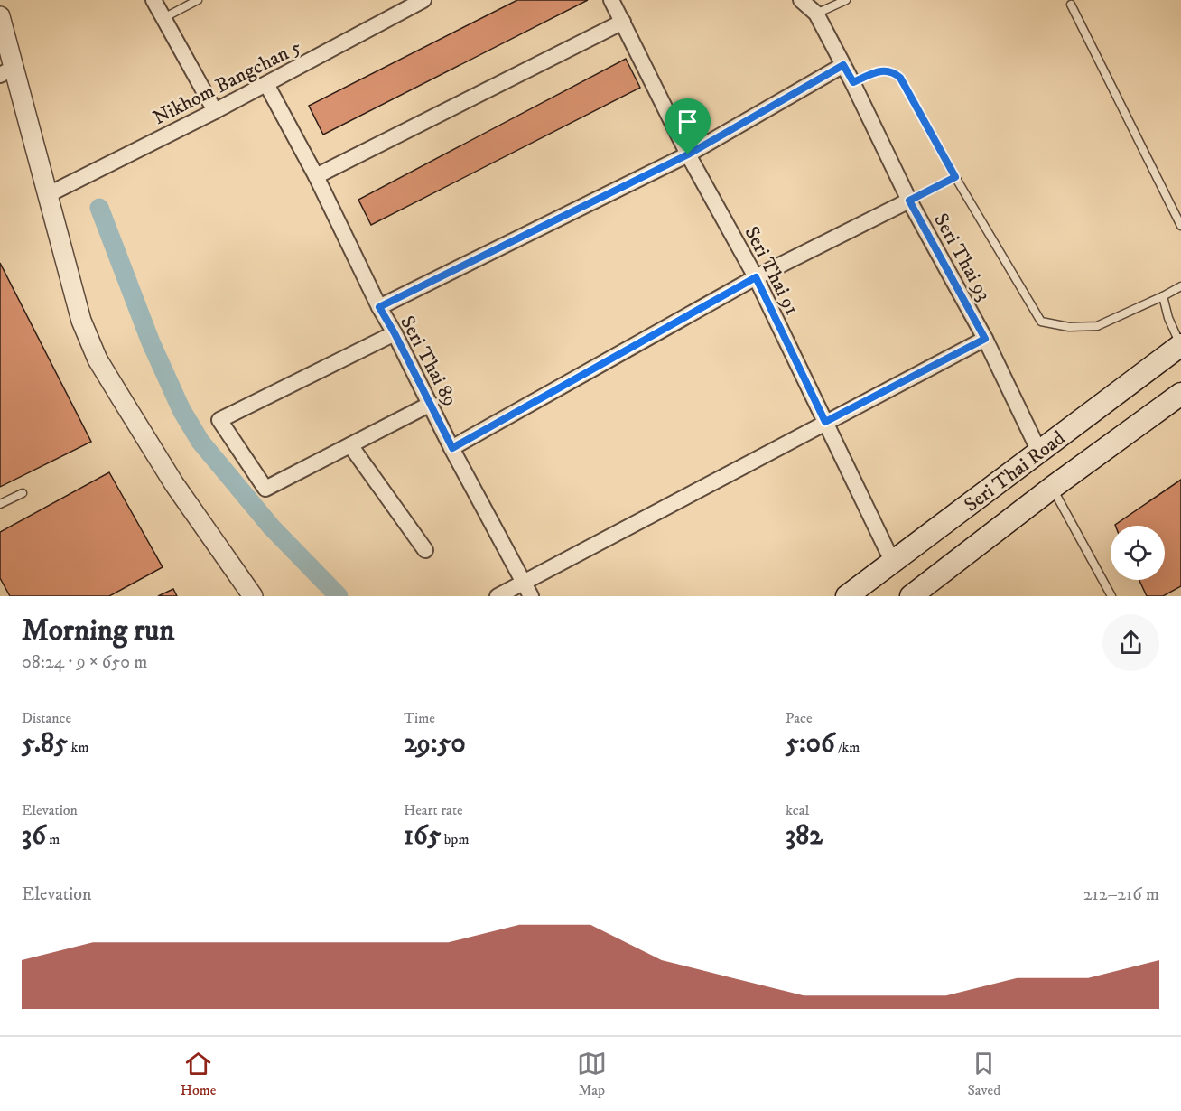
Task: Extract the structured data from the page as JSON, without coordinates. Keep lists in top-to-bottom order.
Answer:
{
  "streets": {
    "main road": ["Seri Thai Road"],
    "street": [
      "Nikhom Bangchan 5",
      "Seri Thai 93",
      "Seri Thai 91",
      "Seri Thai 89"
    ]
  },
  "crossings": [
    ["Nikhom Bangchan 5", "Seri Thai 89"],
    ["Seri Thai 93", "Seri Thai Road"],
    ["Seri Thai 91", "Seri Thai Road"]
  ],
  "page": {
    "heading": ["Morning run", "08:24 · 9 × 650 m"],
    "stats": [
      ["Distance", "5.85 km"],
      ["Time", "29:50"],
      ["Pace", "5:06 /km"],
      ["Elevation", "36 m"],
      ["Heart rate", "165 bpm"],
      ["kcal", "382"]
    ],
    "chart": ["Elevation", "212–216 m"],
    "tabs": ["Home", "Map", "Saved"]
  }
}
